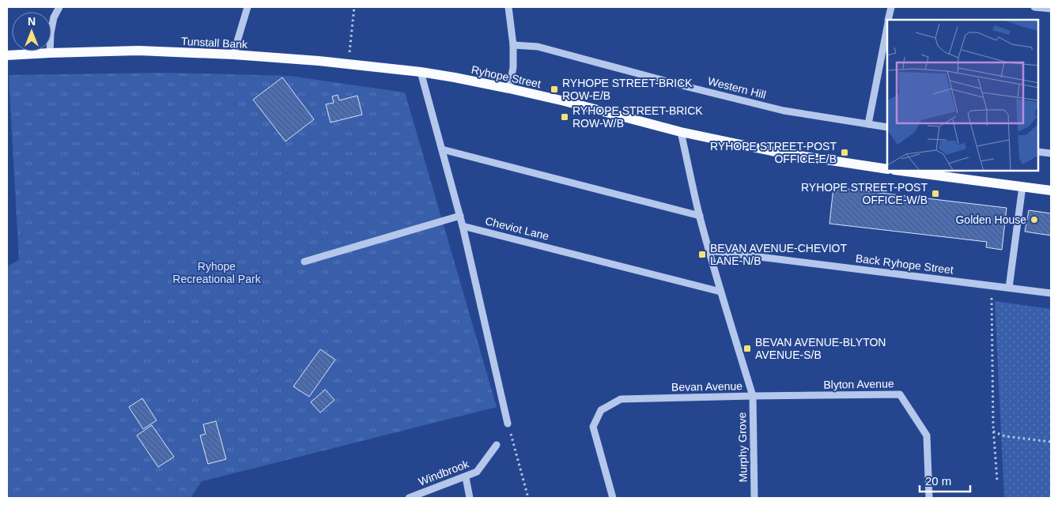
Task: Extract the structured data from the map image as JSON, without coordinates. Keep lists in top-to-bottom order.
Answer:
{
  "streets": {
    "main road": ["Tunstall Bank", "Ryhope Street"],
    "street": [
      "Western Hill",
      "Cheviot Lane",
      "Back Ryhope Street",
      "Blyton Avenue",
      "Bevan Avenue",
      "Murphy Grove",
      "Windbrook"
    ]
  },
  "crossings": [
    ["Tunstall Bank", "Ryhope Street"],
    ["Ryhope Street", "Bevan Avenue"],
    ["Cheviot Lane", "Bevan Avenue"],
    ["Back Ryhope Street", "Bevan Avenue"],
    ["Blyton Avenue", "Bevan Avenue"],
    ["Blyton Avenue", "Murphy Grove"],
    ["Bevan Avenue", "Murphy Grove"]
  ],
  "parks": ["Ryhope Recreational Park"],
  "places": {
    "transit": [
      "RYHOPE STREET-BRICK ROW-E/B",
      "RYHOPE STREET-BRICK ROW-W/B",
      "RYHOPE STREET-POST OFFICE-E/B",
      "RYHOPE STREET-POST OFFICE-W/B",
      "BEVAN AVENUE-CHEVIOT LANE-N/B",
      "BEVAN AVENUE-BLYTON AVENUE-S/B"
    ],
    "other": ["Golden House"]
  },
  "scale_bar": "20 m",
  "north": "top"
}
